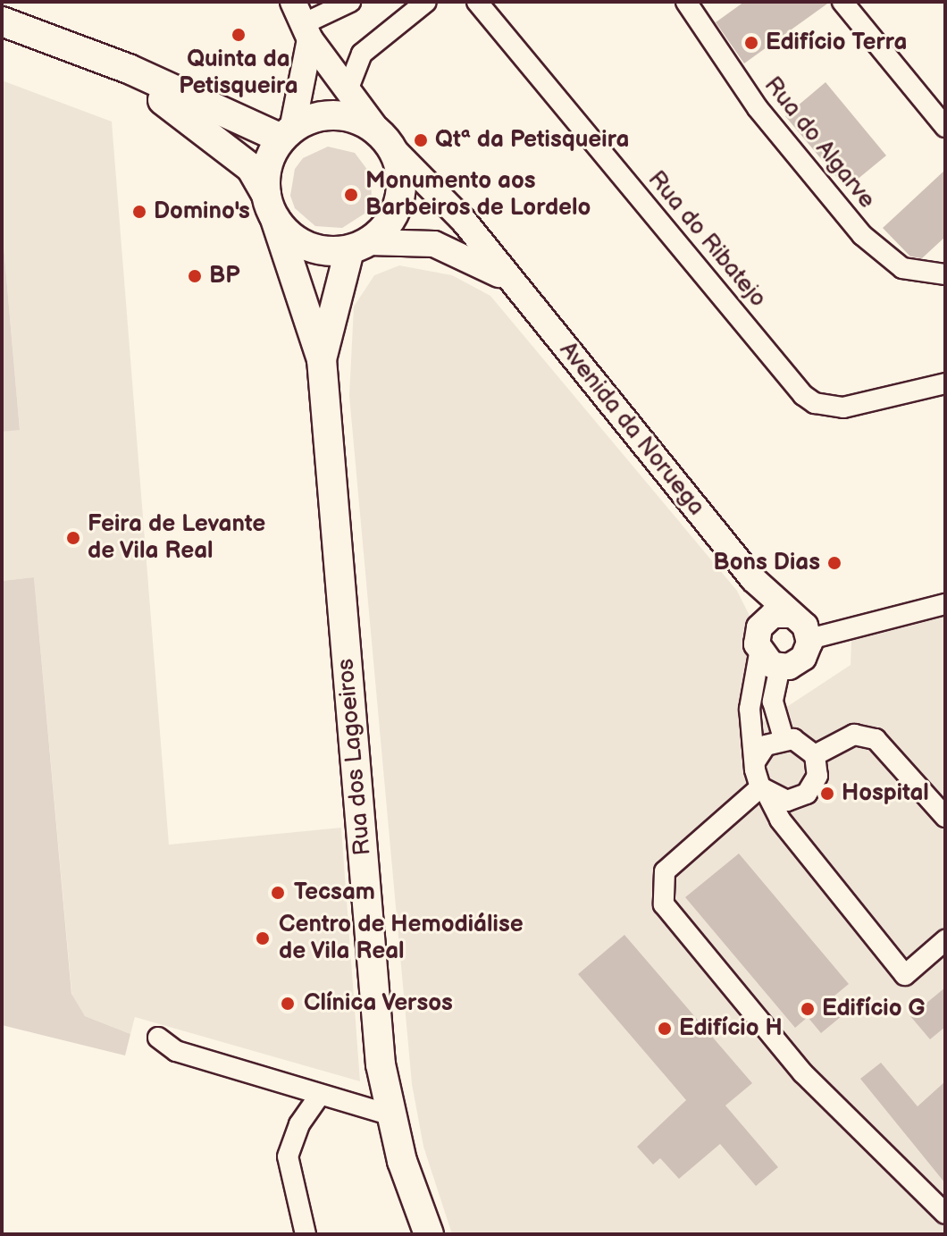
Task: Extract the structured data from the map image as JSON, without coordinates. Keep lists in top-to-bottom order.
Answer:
{
  "streets": {
    "main road": ["Rua dos Lagoeiros"],
    "street": ["Rua do Algarve", "Rua do Ribatejo", "Avenida da Noruega"]
  },
  "crossings": [
    ["Avenida da Noruega", "Rua dos Lagoeiros"]
  ],
  "places": [
    "Quinta da Petisqueira",
    "Edifício Terra",
    "Qtª da Petisqueira",
    "Monumento aos Barbeiros de Lordelo",
    "Domino's",
    "BP",
    "Feira de Levante de Vila Real",
    "Bons Dias",
    "Hospital",
    "Tecsam",
    "Centro de Hemodiálise de Vila Real",
    "Clínica Versos",
    "Edifício G",
    "Edifício H"
  ]
}
